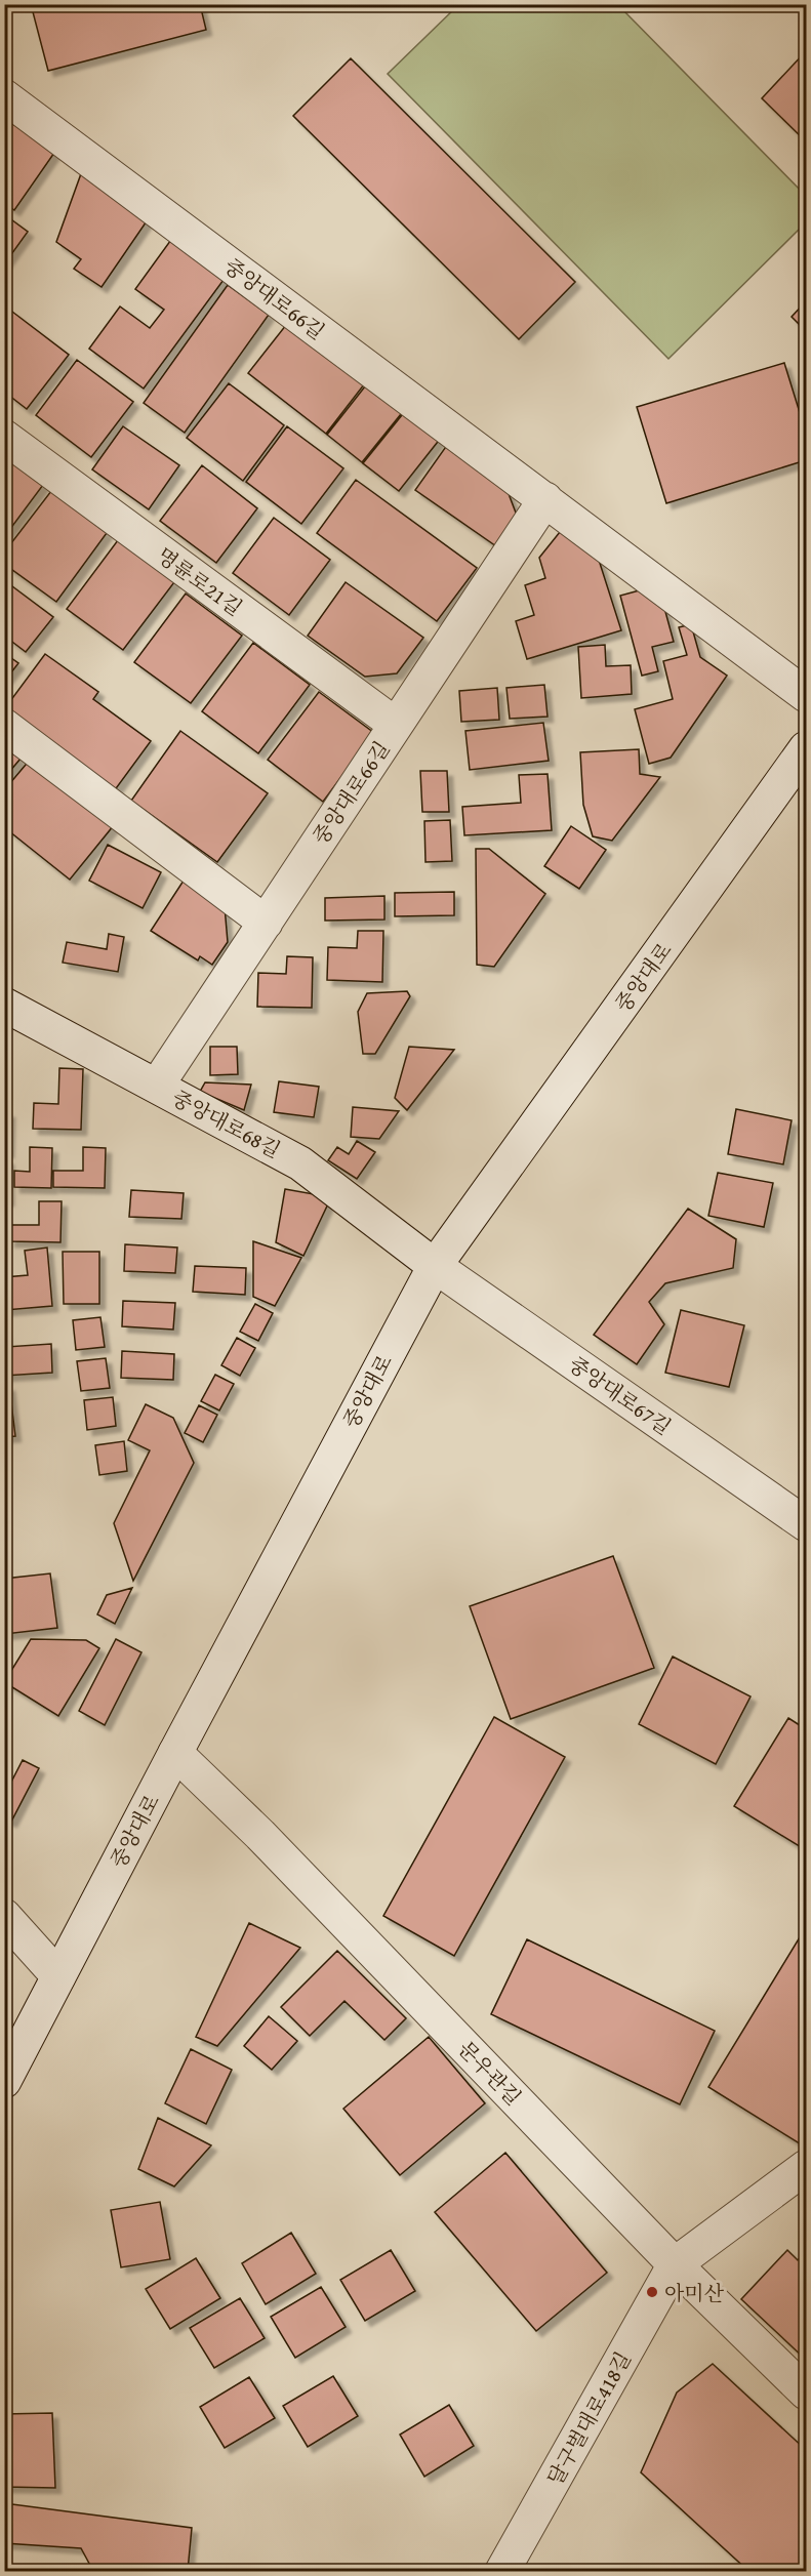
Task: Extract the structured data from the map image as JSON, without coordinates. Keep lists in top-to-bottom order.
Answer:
{
  "streets": {
    "street": [
      "중앙대로66길",
      "명륜로21길",
      "중앙대로",
      "중앙대로68길",
      "중앙대로67길",
      "문우관길",
      "달구벌대로418길"
    ]
  },
  "crossings": [
    ["중앙대로66길", "명륜로21길"],
    ["중앙대로66길", "중앙대로68길"],
    ["중앙대로", "중앙대로68길"],
    ["중앙대로", "중앙대로67길"],
    ["중앙대로", "문우관길"],
    ["중앙대로68길", "중앙대로67길"],
    ["문우관길", "달구벌대로418길"]
  ],
  "places": ["아미산"]
}
